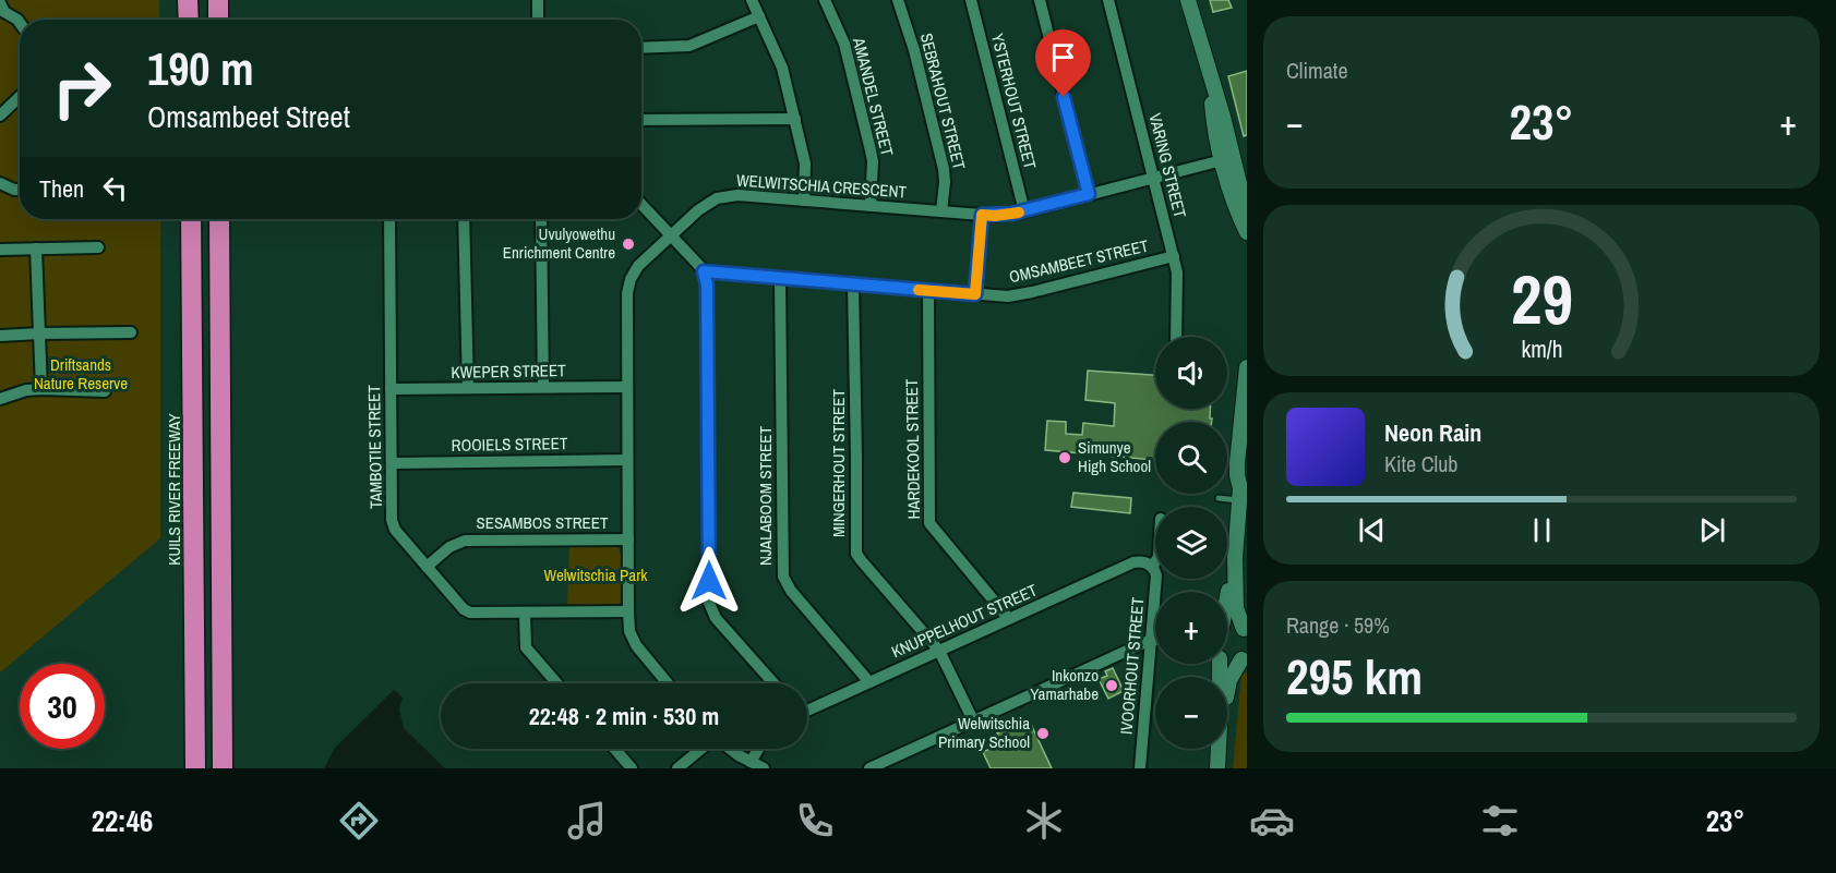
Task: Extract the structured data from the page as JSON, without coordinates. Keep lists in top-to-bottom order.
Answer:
{
  "streets": {
    "highway": ["KUILS RIVER FREEWAY"],
    "street": [
      "AMANDEL STREET",
      "SEBRAHOUT STREET",
      "YSTERHOUT STREET",
      "VARING STREET",
      "WELWITSCHIA CRESCENT",
      "OMSAMBEET STREET",
      "KWEPER STREET",
      "ROOIELS STREET",
      "TAMBOTIE STREET",
      "HARDEKOOL STREET",
      "MINGERHOUT STREET",
      "NJALABOOM STREET",
      "SESAMBOS STREET",
      "KNUPPELHOUT STREET",
      "IVOORHOUT STREET"
    ]
  },
  "crossings": [
    ["AMANDEL STREET", "WELWITSCHIA CRESCENT"],
    ["SEBRAHOUT STREET", "WELWITSCHIA CRESCENT"],
    ["YSTERHOUT STREET", "WELWITSCHIA CRESCENT"],
    ["VARING STREET", "WELWITSCHIA CRESCENT"],
    ["VARING STREET", "OMSAMBEET STREET"],
    ["WELWITSCHIA CRESCENT", "KWEPER STREET"],
    ["WELWITSCHIA CRESCENT", "ROOIELS STREET"],
    ["WELWITSCHIA CRESCENT", "TAMBOTIE STREET"],
    ["WELWITSCHIA CRESCENT", "SESAMBOS STREET"],
    ["OMSAMBEET STREET", "HARDEKOOL STREET"],
    ["OMSAMBEET STREET", "MINGERHOUT STREET"],
    ["OMSAMBEET STREET", "NJALABOOM STREET"],
    ["KWEPER STREET", "TAMBOTIE STREET"],
    ["ROOIELS STREET", "TAMBOTIE STREET"],
    ["TAMBOTIE STREET", "SESAMBOS STREET"],
    ["HARDEKOOL STREET", "KNUPPELHOUT STREET"],
    ["MINGERHOUT STREET", "KNUPPELHOUT STREET"],
    ["NJALABOOM STREET", "KNUPPELHOUT STREET"],
    ["KNUPPELHOUT STREET", "IVOORHOUT STREET"]
  ],
  "parks": ["Driftsands Nature Reserve", "Welwitschia Park"],
  "places": [
    "Uvulyowethu Enrichment Centre",
    "Simunye High School",
    "Inkonzo Yamarhabe",
    "Welwitschia Primary School"
  ],
  "page": {
    "tile": [
      "Climate",
      ["Range · 59%", "295 km"]
    ],
    "turn": ["190 m", "Omsambeet Street"],
    "heat": ["−", "23°", "+"],
    "then": "Then",
    "map_buttons": ["+", "−"],
    "song": ["Neon Rain", "Kite Club"],
    "limit": "30",
    "trip": "22:48 · 2 min · 530 m",
    "tabs": ["22:46", "23°"],
    "gauge": ["29", "km/h"]
  }
}
